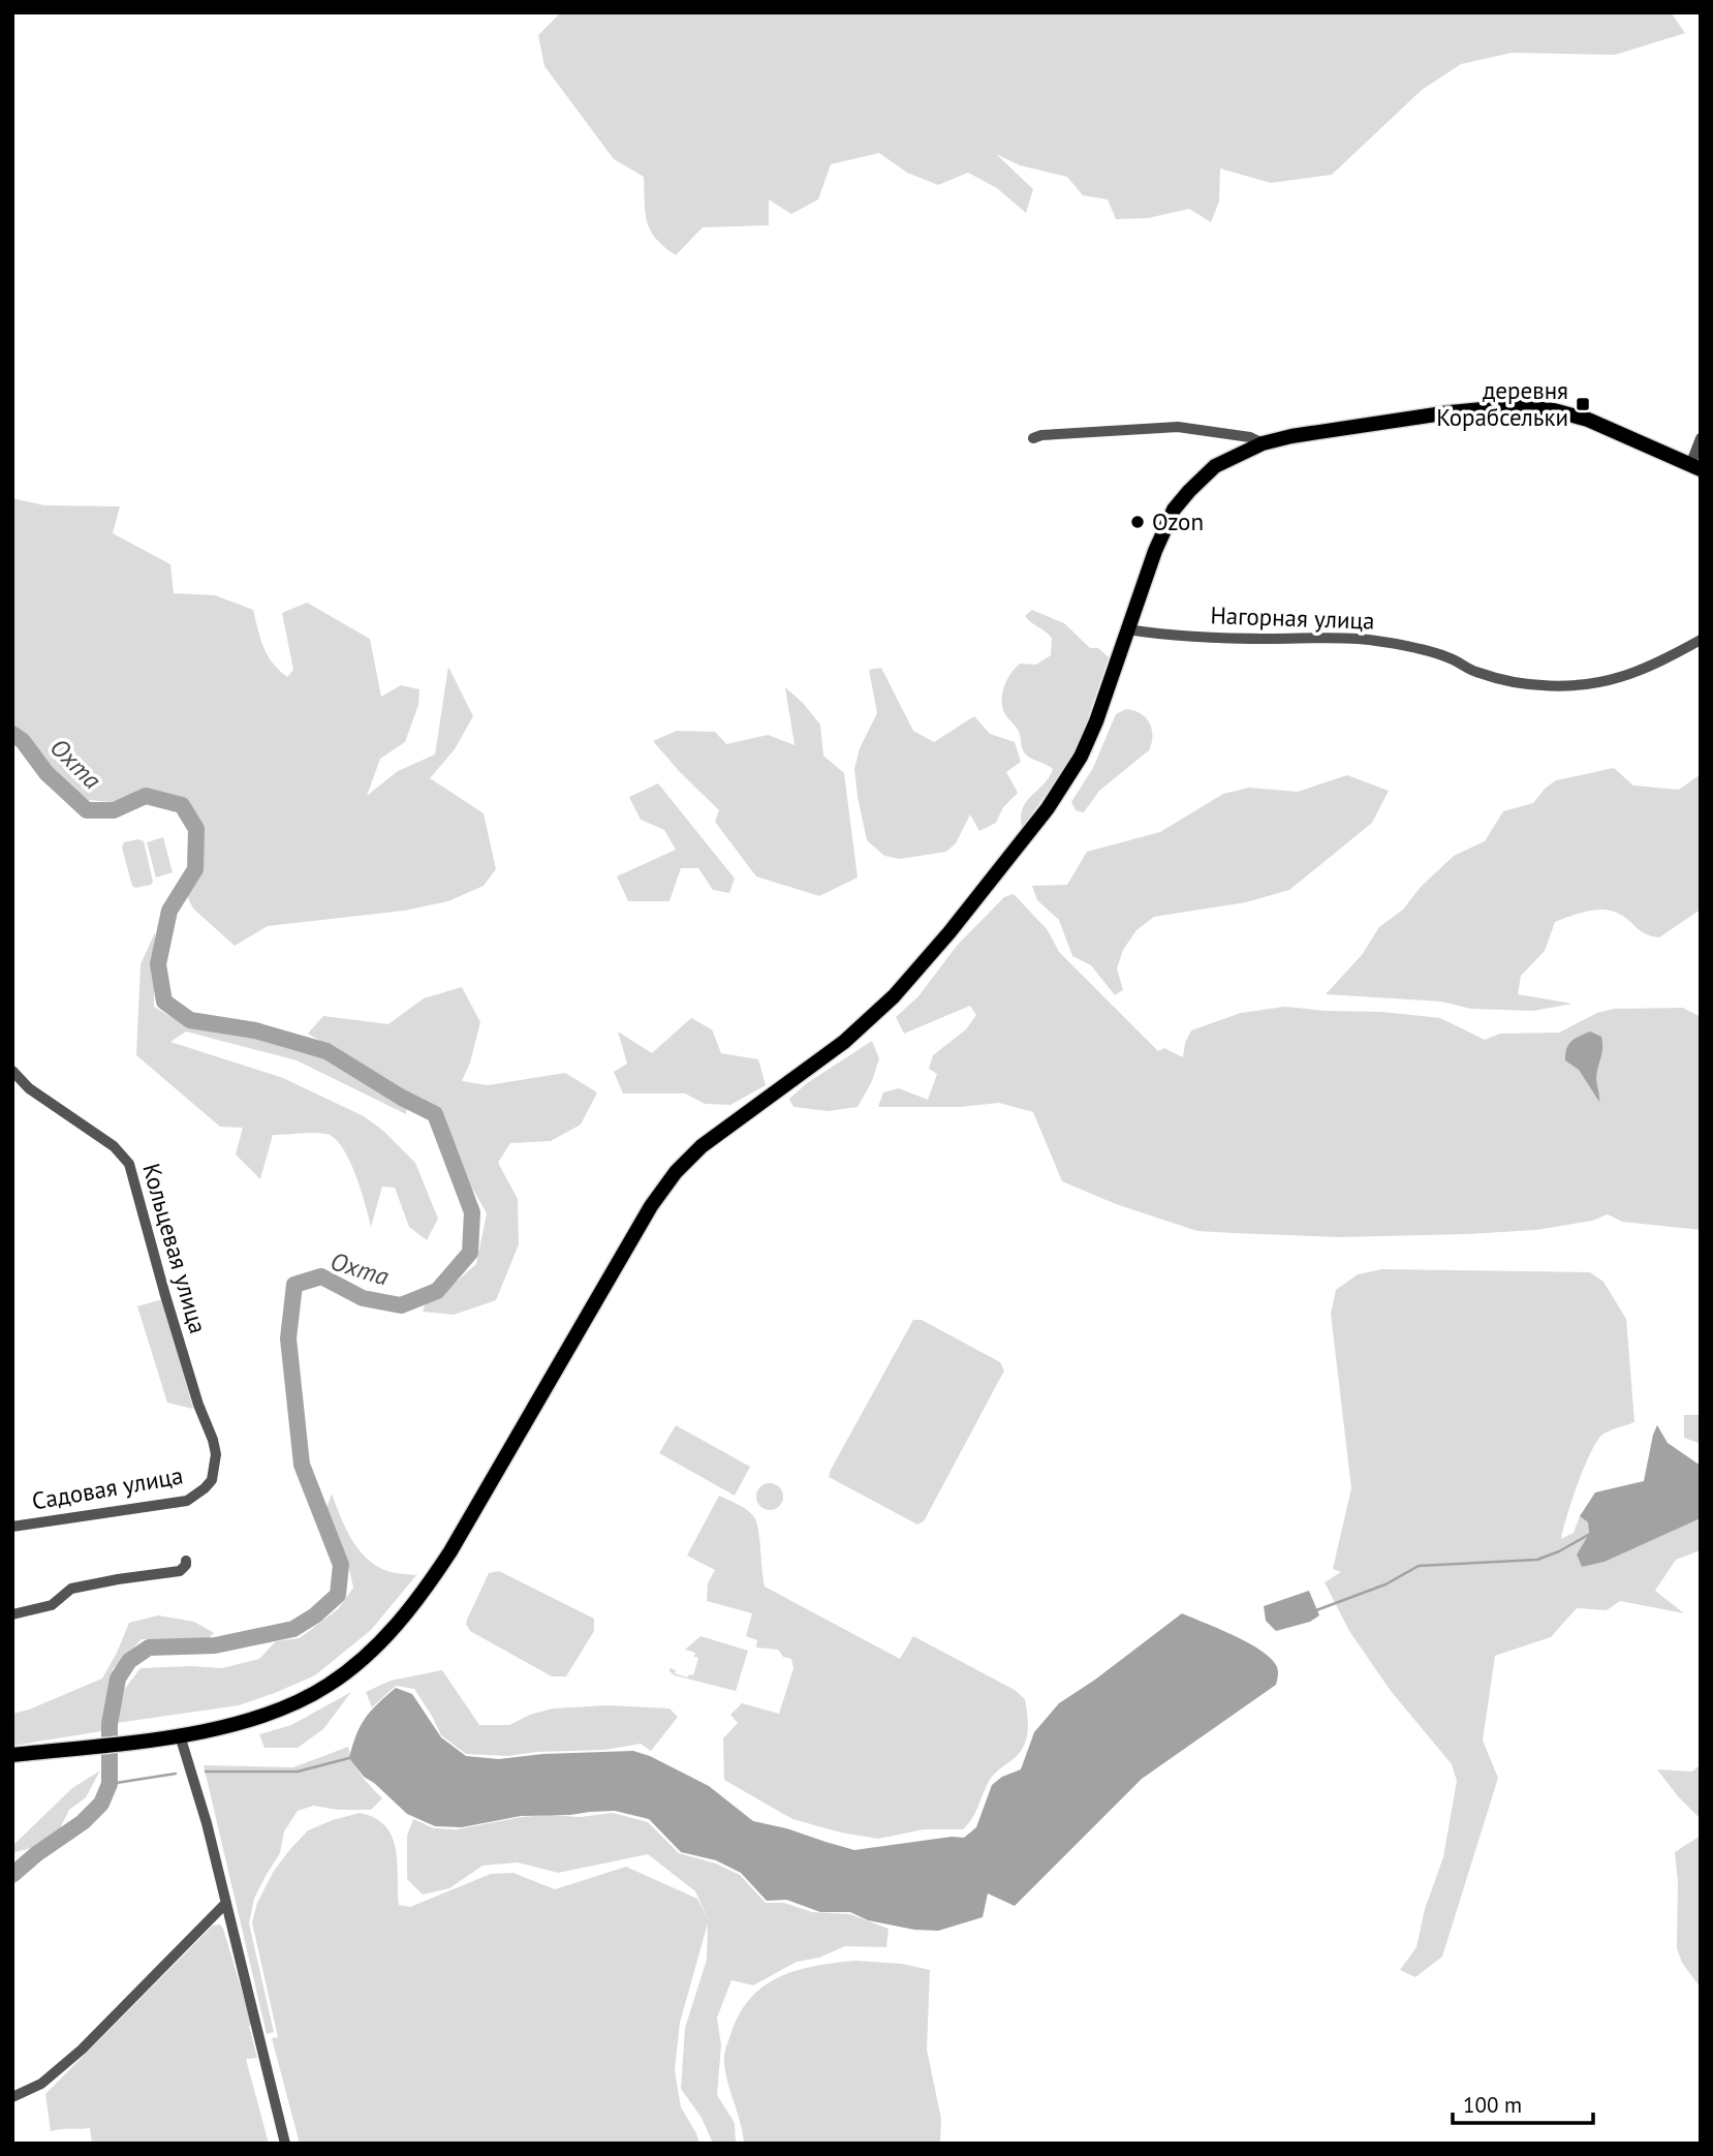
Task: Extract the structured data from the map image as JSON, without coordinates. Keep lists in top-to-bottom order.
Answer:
{
  "streets": {
    "street": ["Нагорная улица", "Кольцевая улица", "Садовая улица"]
  },
  "crossings": [
    ["Кольцевая улица", "Садовая улица"]
  ],
  "water": ["Охта"],
  "places": {
    "transit": ["деревня Корабсельки"],
    "other": ["Ozon"]
  },
  "scale_bar": "100 m"
}
